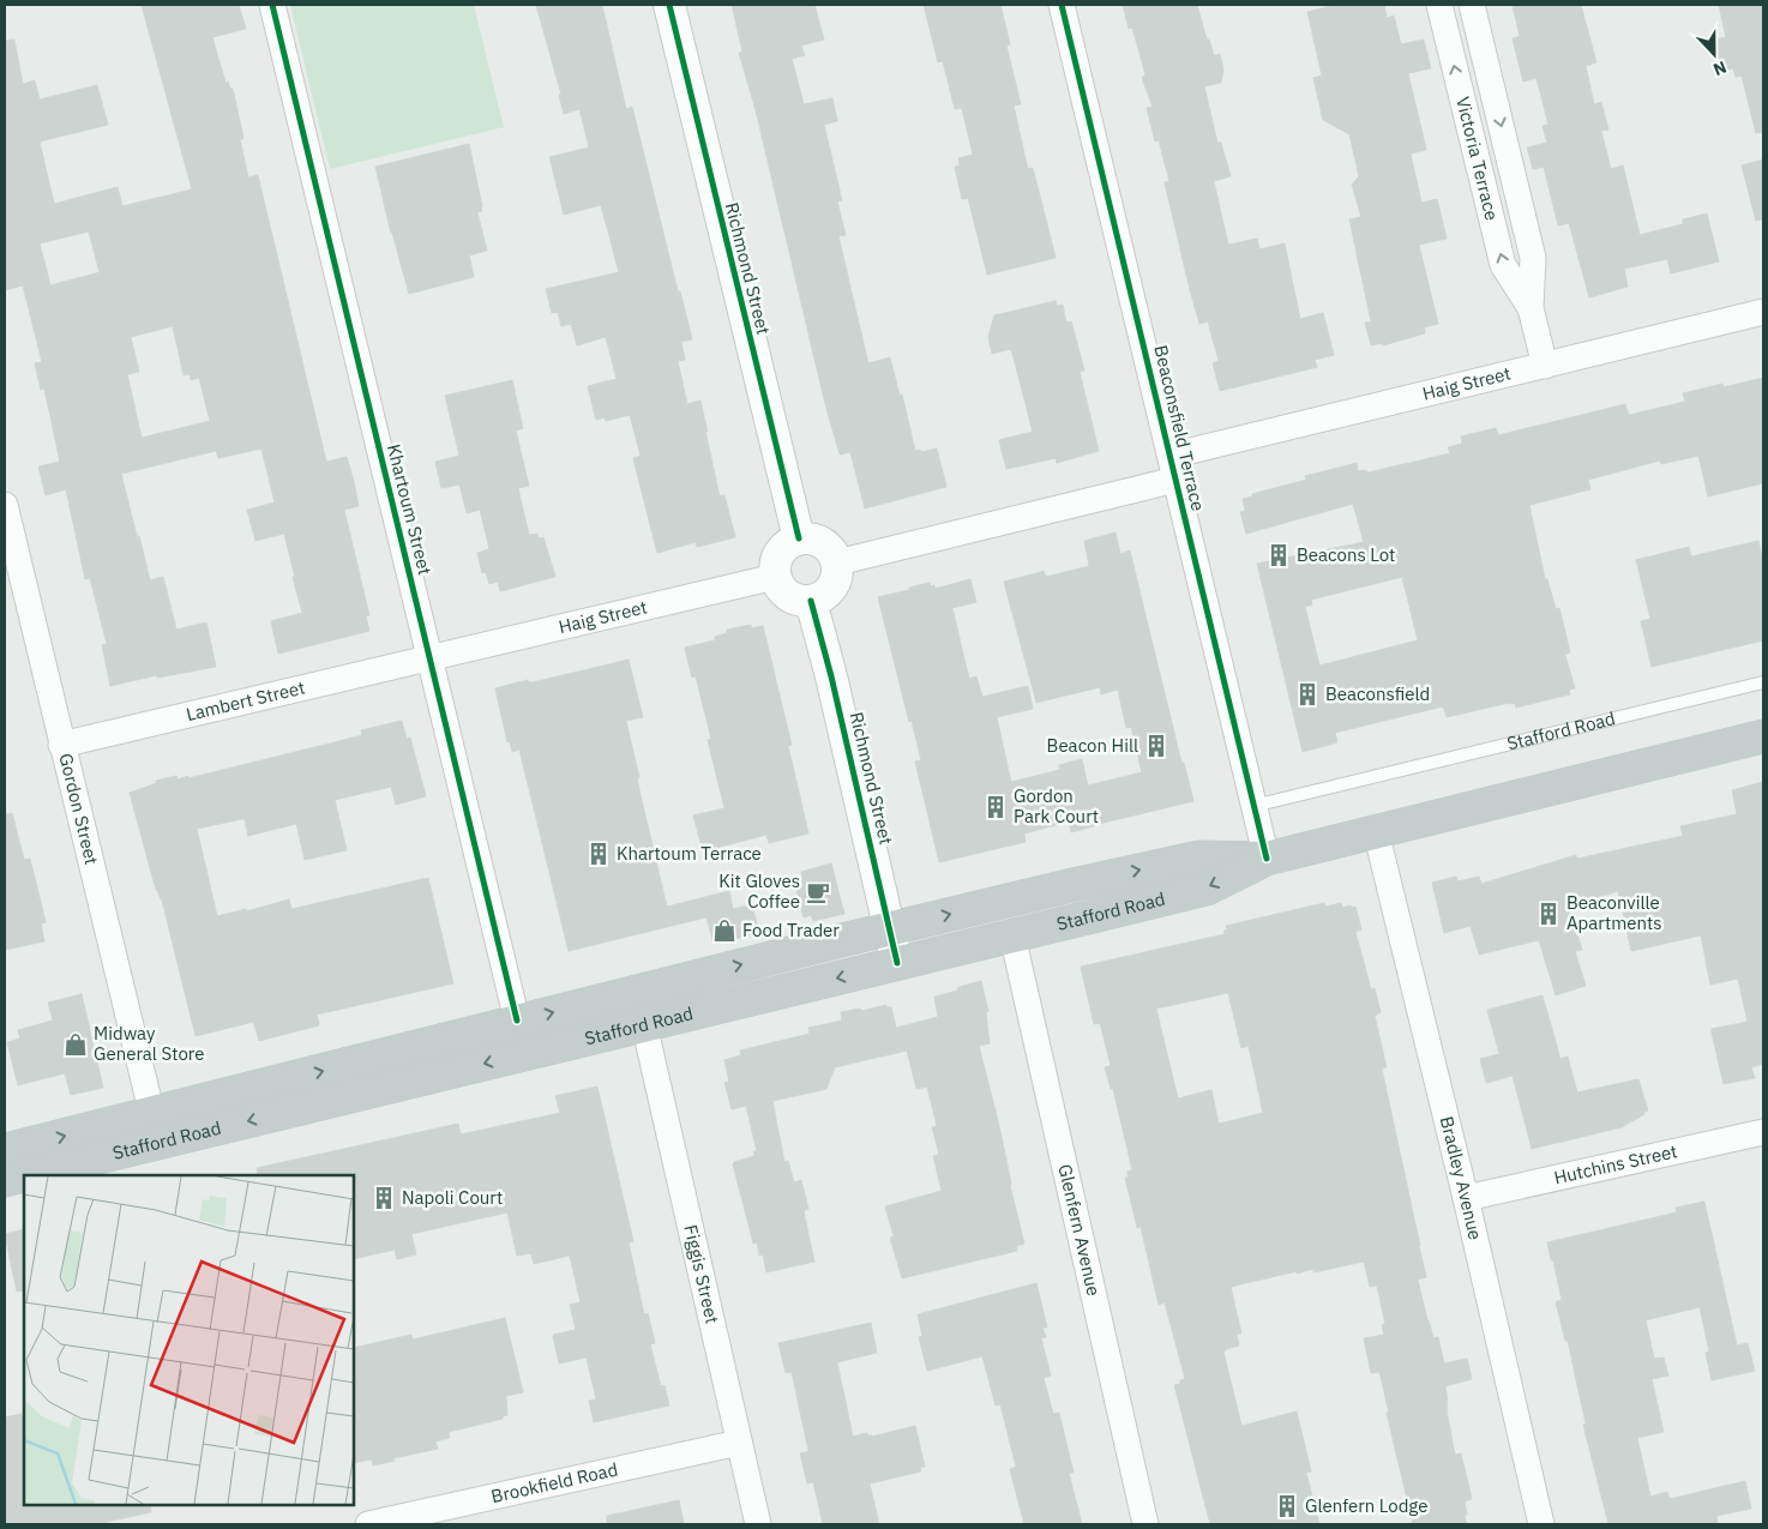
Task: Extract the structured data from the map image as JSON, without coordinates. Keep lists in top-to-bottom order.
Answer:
{
  "streets": {
    "highway": ["Stafford Road"],
    "street": [
      "Victoria Terrace",
      "Richmond Street",
      "Haig Street",
      "Beaconsfield Terrace",
      "Khartoum Street",
      "Lambert Street",
      "Gordon Street",
      "Hutchins Street",
      "Bradley Avenue",
      "Glenfern Avenue",
      "Figgis Street",
      "Brookfield Road"
    ]
  },
  "crossings": [
    ["Victoria Terrace", "Haig Street"],
    ["Richmond Street", "Haig Street"],
    ["Richmond Street", "Stafford Road"],
    ["Haig Street", "Beaconsfield Terrace"],
    ["Haig Street", "Khartoum Street"],
    ["Haig Street", "Lambert Street"],
    ["Beaconsfield Terrace", "Stafford Road"],
    ["Khartoum Street", "Lambert Street"],
    ["Khartoum Street", "Stafford Road"],
    ["Lambert Street", "Gordon Street"],
    ["Stafford Road", "Gordon Street"],
    ["Stafford Road", "Bradley Avenue"],
    ["Stafford Road", "Glenfern Avenue"],
    ["Stafford Road", "Figgis Street"],
    ["Hutchins Street", "Bradley Avenue"],
    ["Figgis Street", "Brookfield Road"]
  ],
  "places": {
    "building": [
      "Beacons Lot",
      "Beaconsfield",
      "Beacon Hill",
      "Gordon Park Court",
      "Khartoum Terrace",
      "Beaconville Apartments",
      "Napoli Court",
      "Glenfern Lodge"
    ],
    "cafe": ["Kit Gloves Coffee"],
    "shop": ["Food Trader", "Midway General Store"]
  },
  "north": "bottom"
}
